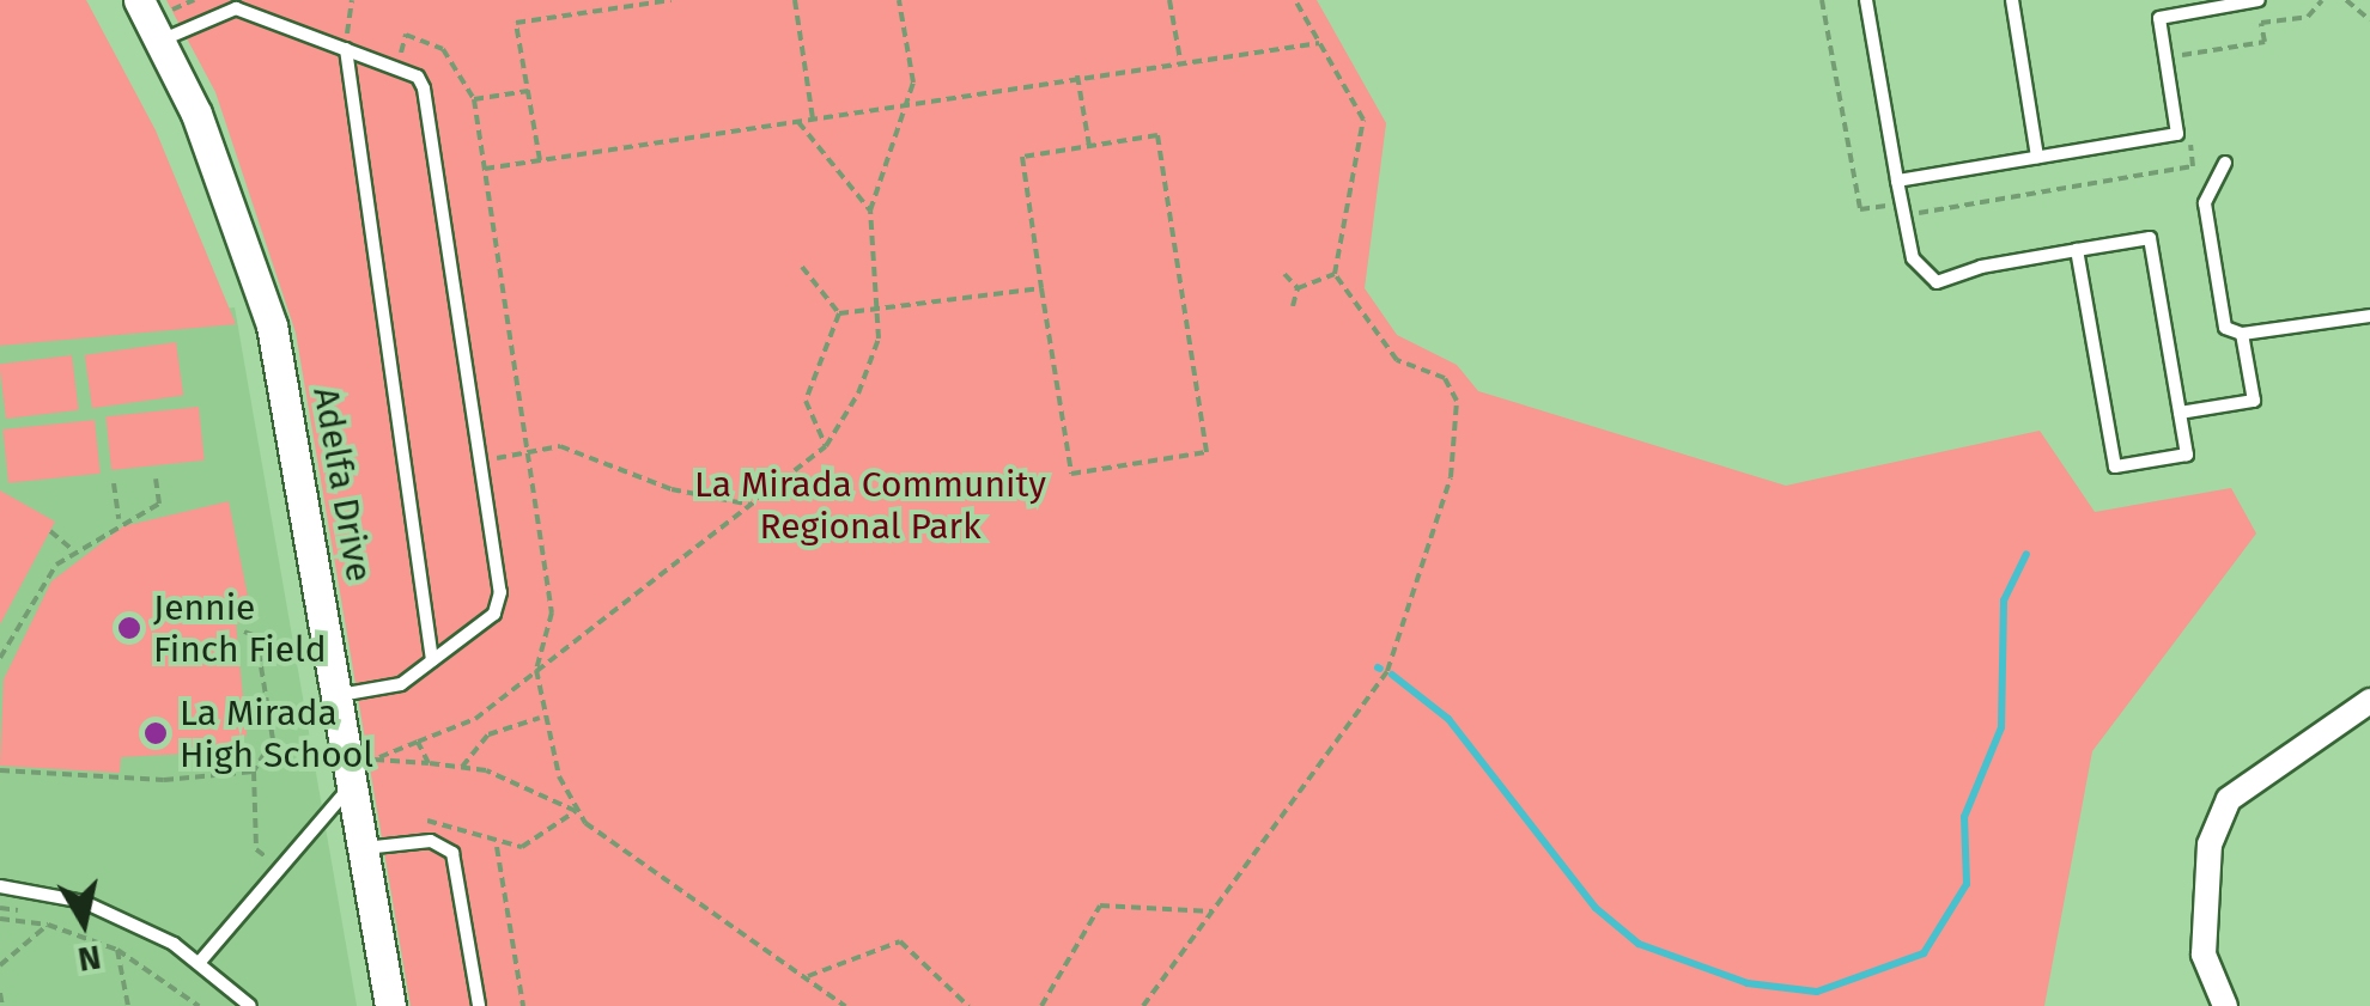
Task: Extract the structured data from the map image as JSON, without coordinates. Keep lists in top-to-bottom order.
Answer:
{
  "streets": {
    "street": ["Adelfa Drive"]
  },
  "parks": ["La Mirada Community Regional Park"],
  "places": ["Jennie Finch Field", "La Mirada High School"],
  "north": "bottom"
}
